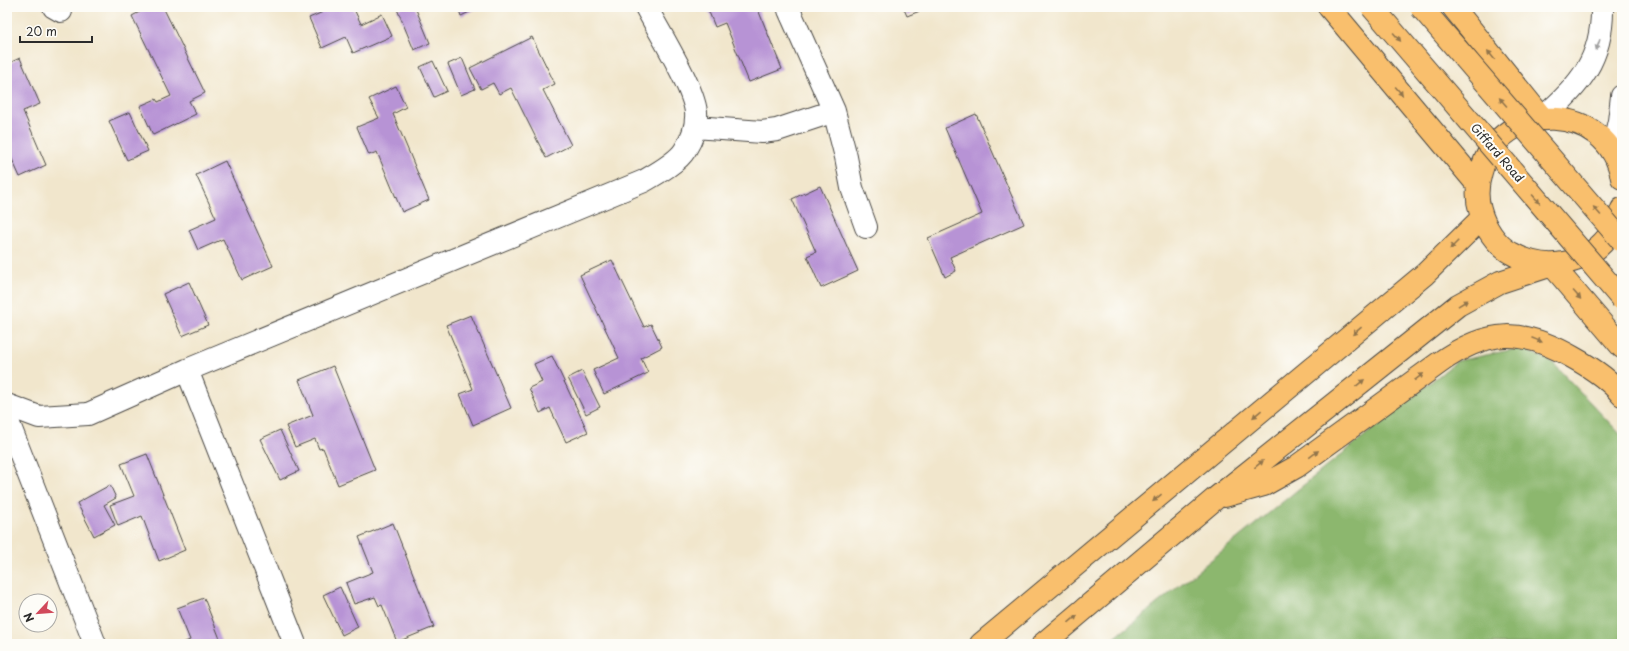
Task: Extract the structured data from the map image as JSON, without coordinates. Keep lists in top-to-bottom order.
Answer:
{
  "streets": {
    "main road": ["Giffard Road"]
  },
  "scale_bar": "20 m",
  "north": "bottom left"
}
